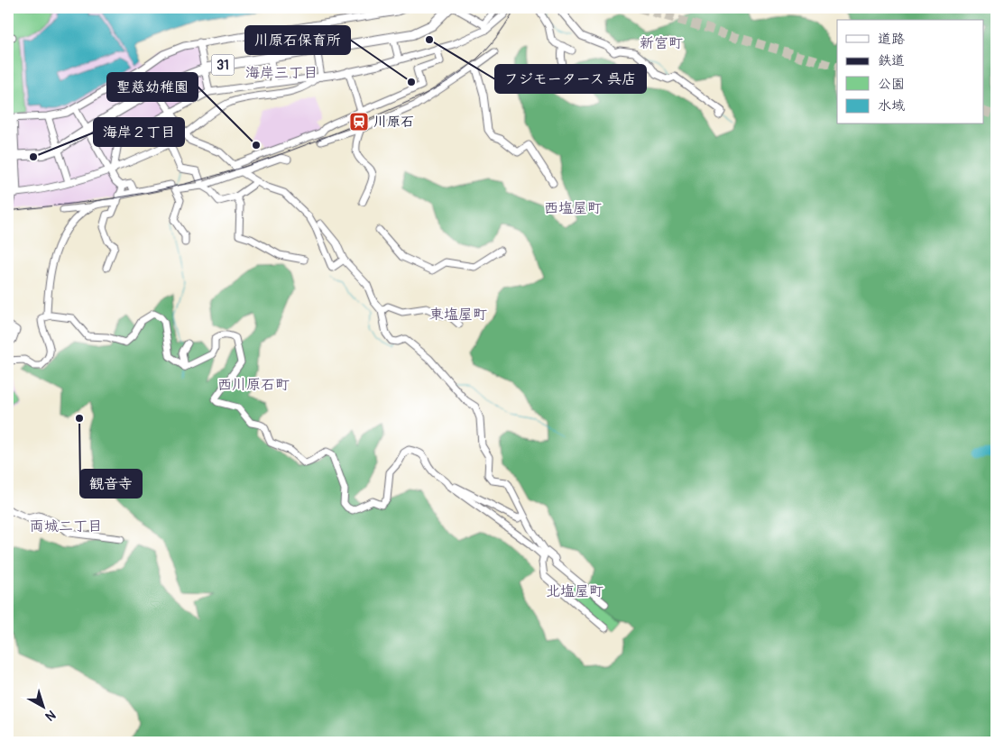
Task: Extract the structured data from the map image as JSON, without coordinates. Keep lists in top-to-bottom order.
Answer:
{
  "streets": {
    "highway": ["31"]
  },
  "districts": [
    "新宮町",
    "海岸三丁目",
    "西塩屋町",
    "東塩屋町",
    "西川原石町",
    "両城二丁目",
    "北塩屋町"
  ],
  "places": {
    "other": [
      "フジモータース 呉店",
      "川原石保育所",
      "聖慈幼稚園",
      "海岸２丁目",
      "観音寺"
    ],
    "station": ["川原石"]
  },
  "legend": [
    "道路",
    "鉄道",
    "公園",
    "水域"
  ],
  "north": "bottom right"
}
